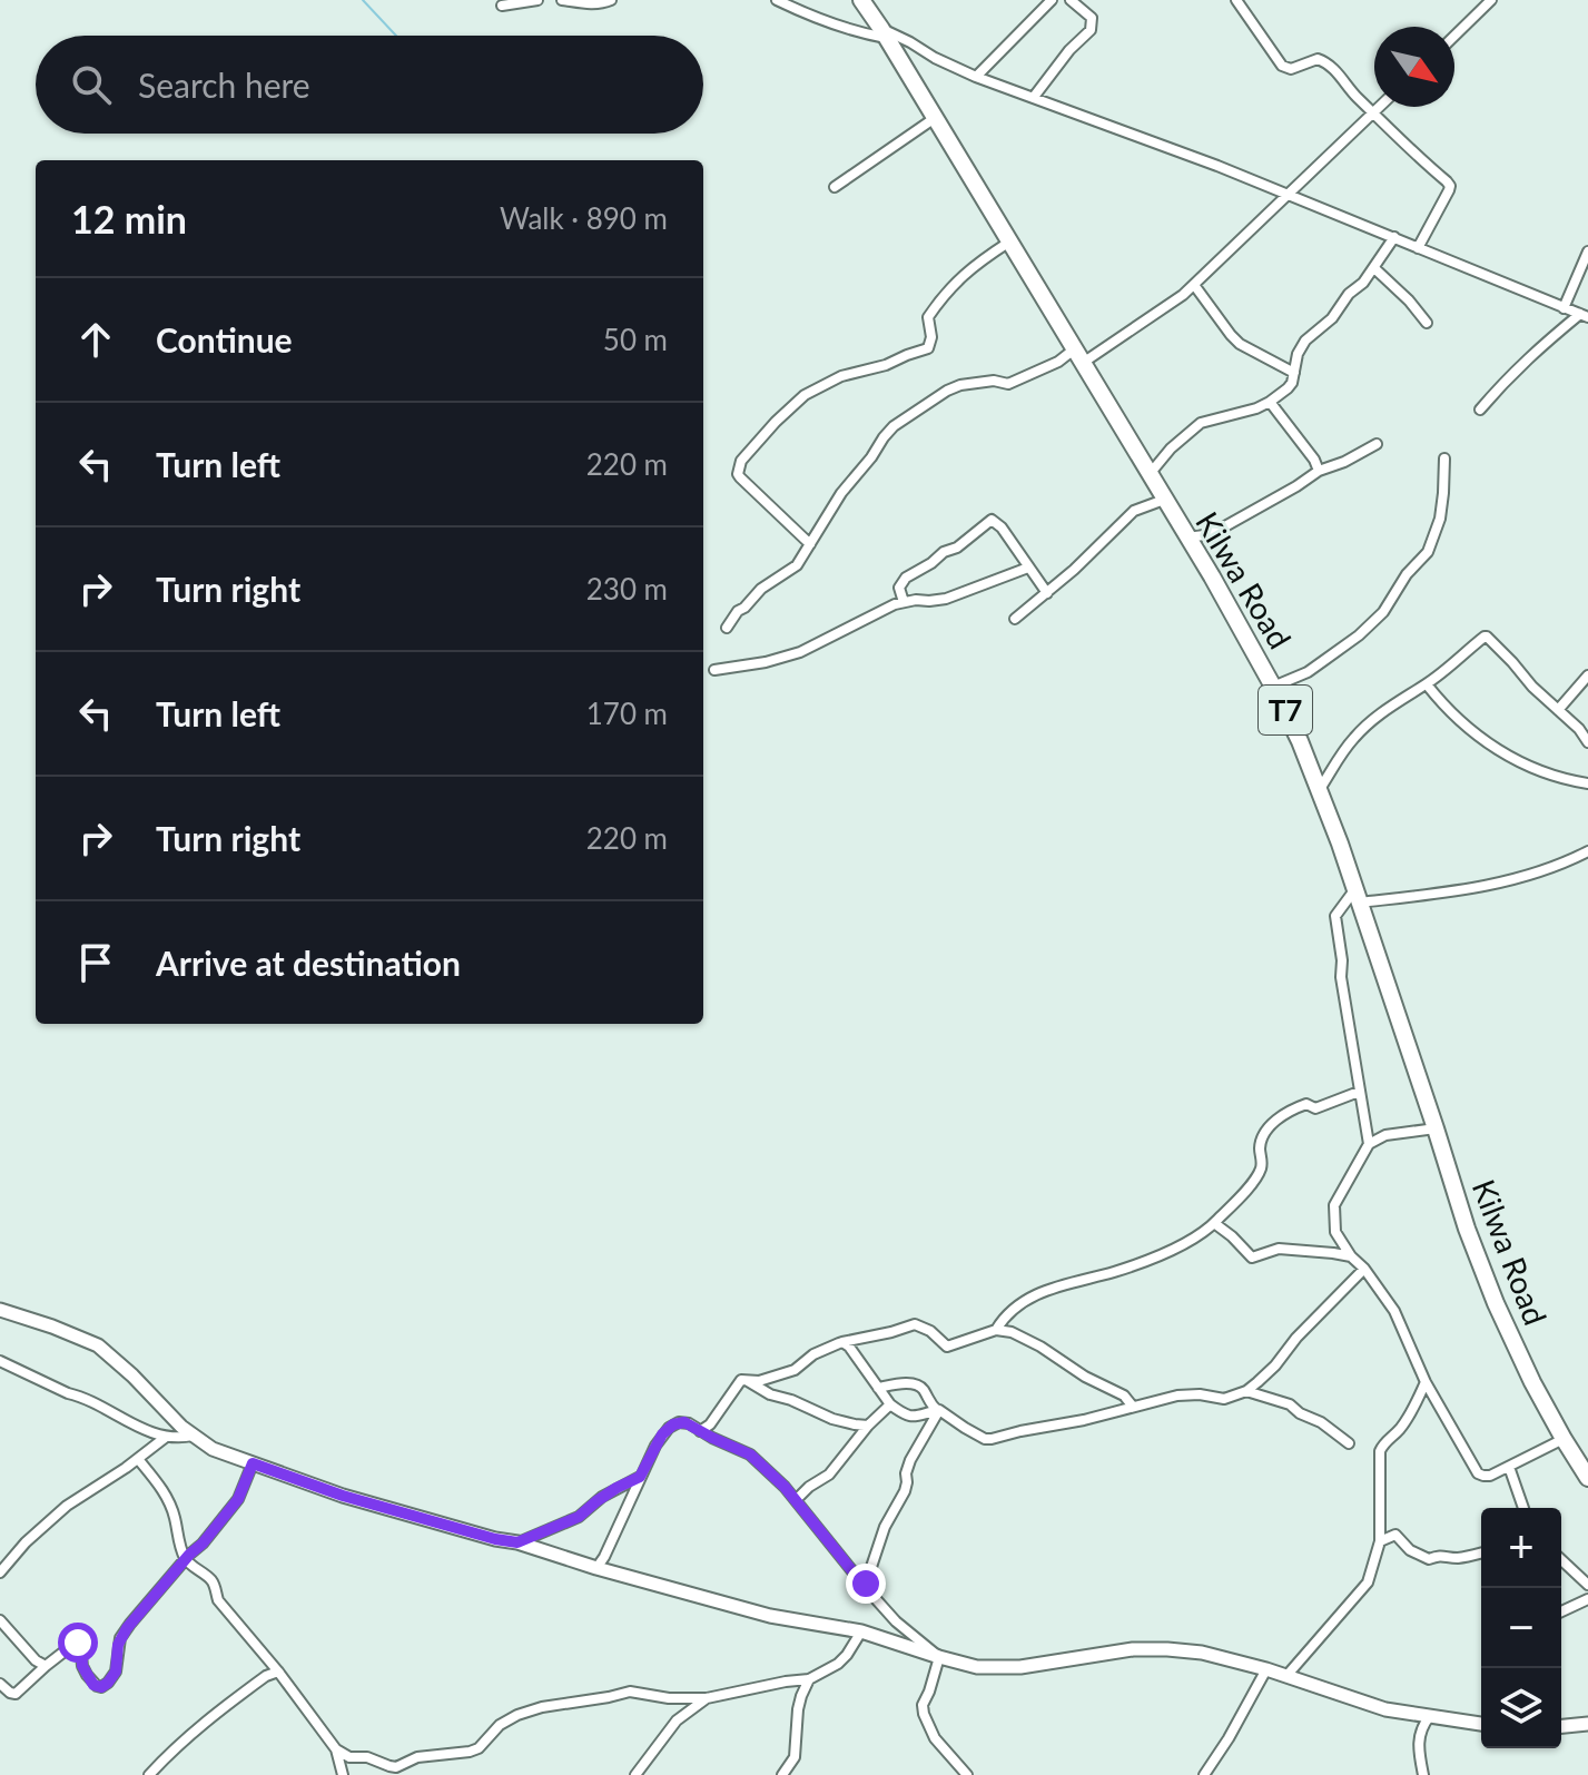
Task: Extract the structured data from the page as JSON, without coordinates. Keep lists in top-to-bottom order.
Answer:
{
  "streets": {
    "highway": ["Kilwa Road", "T7"]
  },
  "north": "bottom right",
  "page": {
    "search": "Search here",
    "heading": ["12 min", "Walk · 890 m"],
    "list": [
      ["Continue", "50 m"],
      ["Turn left", "220 m"],
      ["Turn right", "230 m"],
      ["Turn left", "170 m"],
      ["Turn right", "220 m"],
      "Arrive at destination"
    ],
    "map_buttons": ["+", "−"]
  }
}
